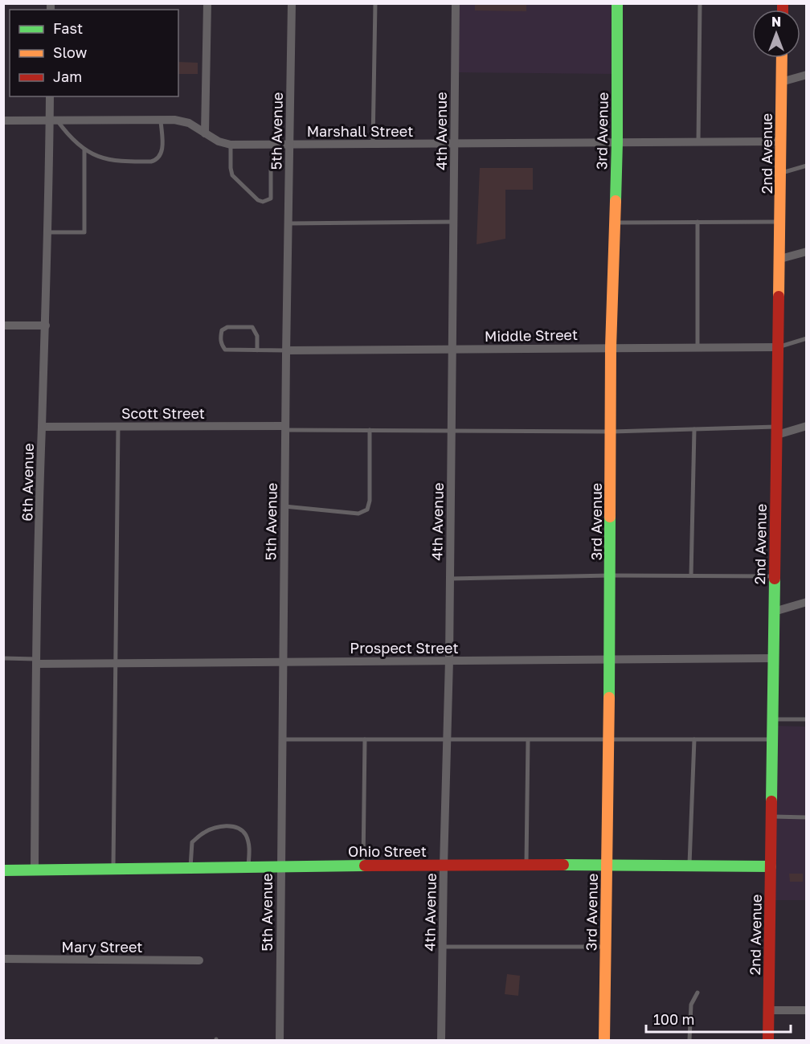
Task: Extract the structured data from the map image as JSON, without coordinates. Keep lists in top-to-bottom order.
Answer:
{
  "streets": {
    "street": [
      "5th Avenue",
      "Marshall Street",
      "4th Avenue",
      "3rd Avenue",
      "2nd Avenue",
      "Middle Street",
      "Scott Street",
      "6th Avenue",
      "Prospect Street",
      "Ohio Street",
      "Mary Street"
    ]
  },
  "crossings": [
    ["5th Avenue", "Marshall Street"],
    ["5th Avenue", "Middle Street"],
    ["5th Avenue", "Scott Street"],
    ["5th Avenue", "Prospect Street"],
    ["5th Avenue", "Ohio Street"],
    ["Marshall Street", "4th Avenue"],
    ["Marshall Street", "3rd Avenue"],
    ["Marshall Street", "2nd Avenue"],
    ["Marshall Street", "6th Avenue"],
    ["4th Avenue", "Middle Street"],
    ["4th Avenue", "Prospect Street"],
    ["4th Avenue", "Ohio Street"],
    ["3rd Avenue", "Middle Street"],
    ["3rd Avenue", "Prospect Street"],
    ["3rd Avenue", "Ohio Street"],
    ["2nd Avenue", "Middle Street"],
    ["2nd Avenue", "Prospect Street"],
    ["2nd Avenue", "Ohio Street"],
    ["Scott Street", "6th Avenue"],
    ["6th Avenue", "Prospect Street"],
    ["6th Avenue", "Ohio Street"]
  ],
  "legend": ["Fast", "Slow", "Jam"],
  "scale_bar": "100 m",
  "north": "top"
}
